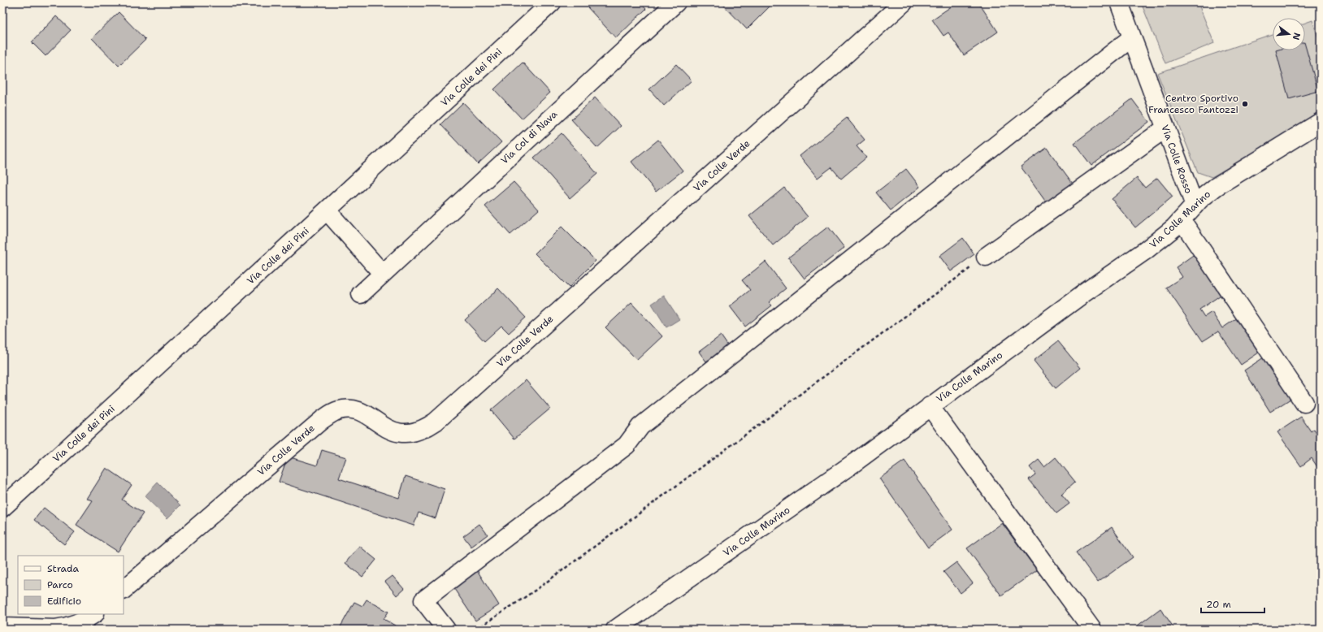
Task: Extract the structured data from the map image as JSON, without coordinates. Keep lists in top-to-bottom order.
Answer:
{
  "streets": {
    "street": [
      "Via Colle dei Pini",
      "Via Col di Nava",
      "Via Colle Rosso",
      "Via Colle Verde",
      "Via Colle Marino"
    ]
  },
  "crossings": [
    ["Via Colle Rosso", "Via Colle Marino"]
  ],
  "places": ["Centro Sportivo Francesco Fantozzi"],
  "legend": ["Strada", "Parco", "Edificio"],
  "scale_bar": "20 m",
  "north": "right"
}
